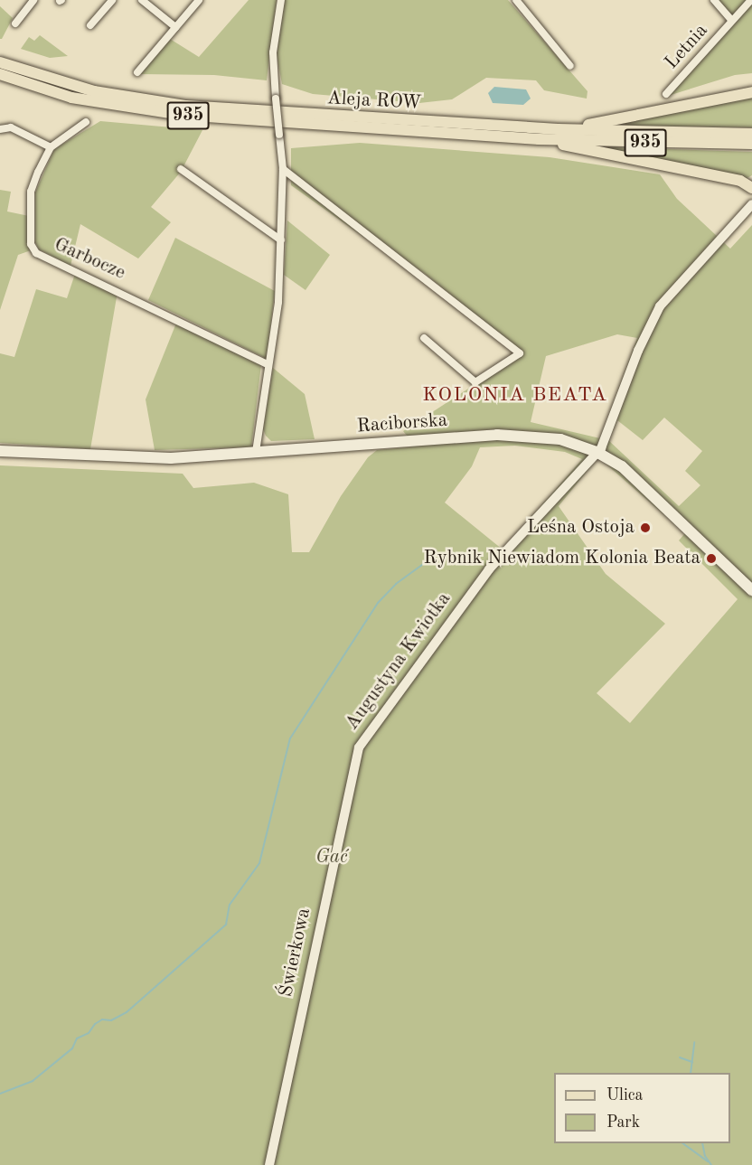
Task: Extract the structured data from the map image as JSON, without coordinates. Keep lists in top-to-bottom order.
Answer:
{
  "streets": {
    "main road": ["Aleja ROW", "935", "Raciborska"],
    "street": [
      "Letnia",
      "Garbocze",
      "Augustyna Kwiotka",
      "Świerkowa"
    ]
  },
  "crossings": [
    ["Raciborska", "Augustyna Kwiotka"],
    ["Augustyna Kwiotka", "Świerkowa"]
  ],
  "districts": ["KOLONIA BEATA"],
  "parks": ["Gać"],
  "places": ["Leśna Ostoja", "Rybnik Niewiadom Kolonia Beata"],
  "legend": ["Ulica", "Park"]
}
